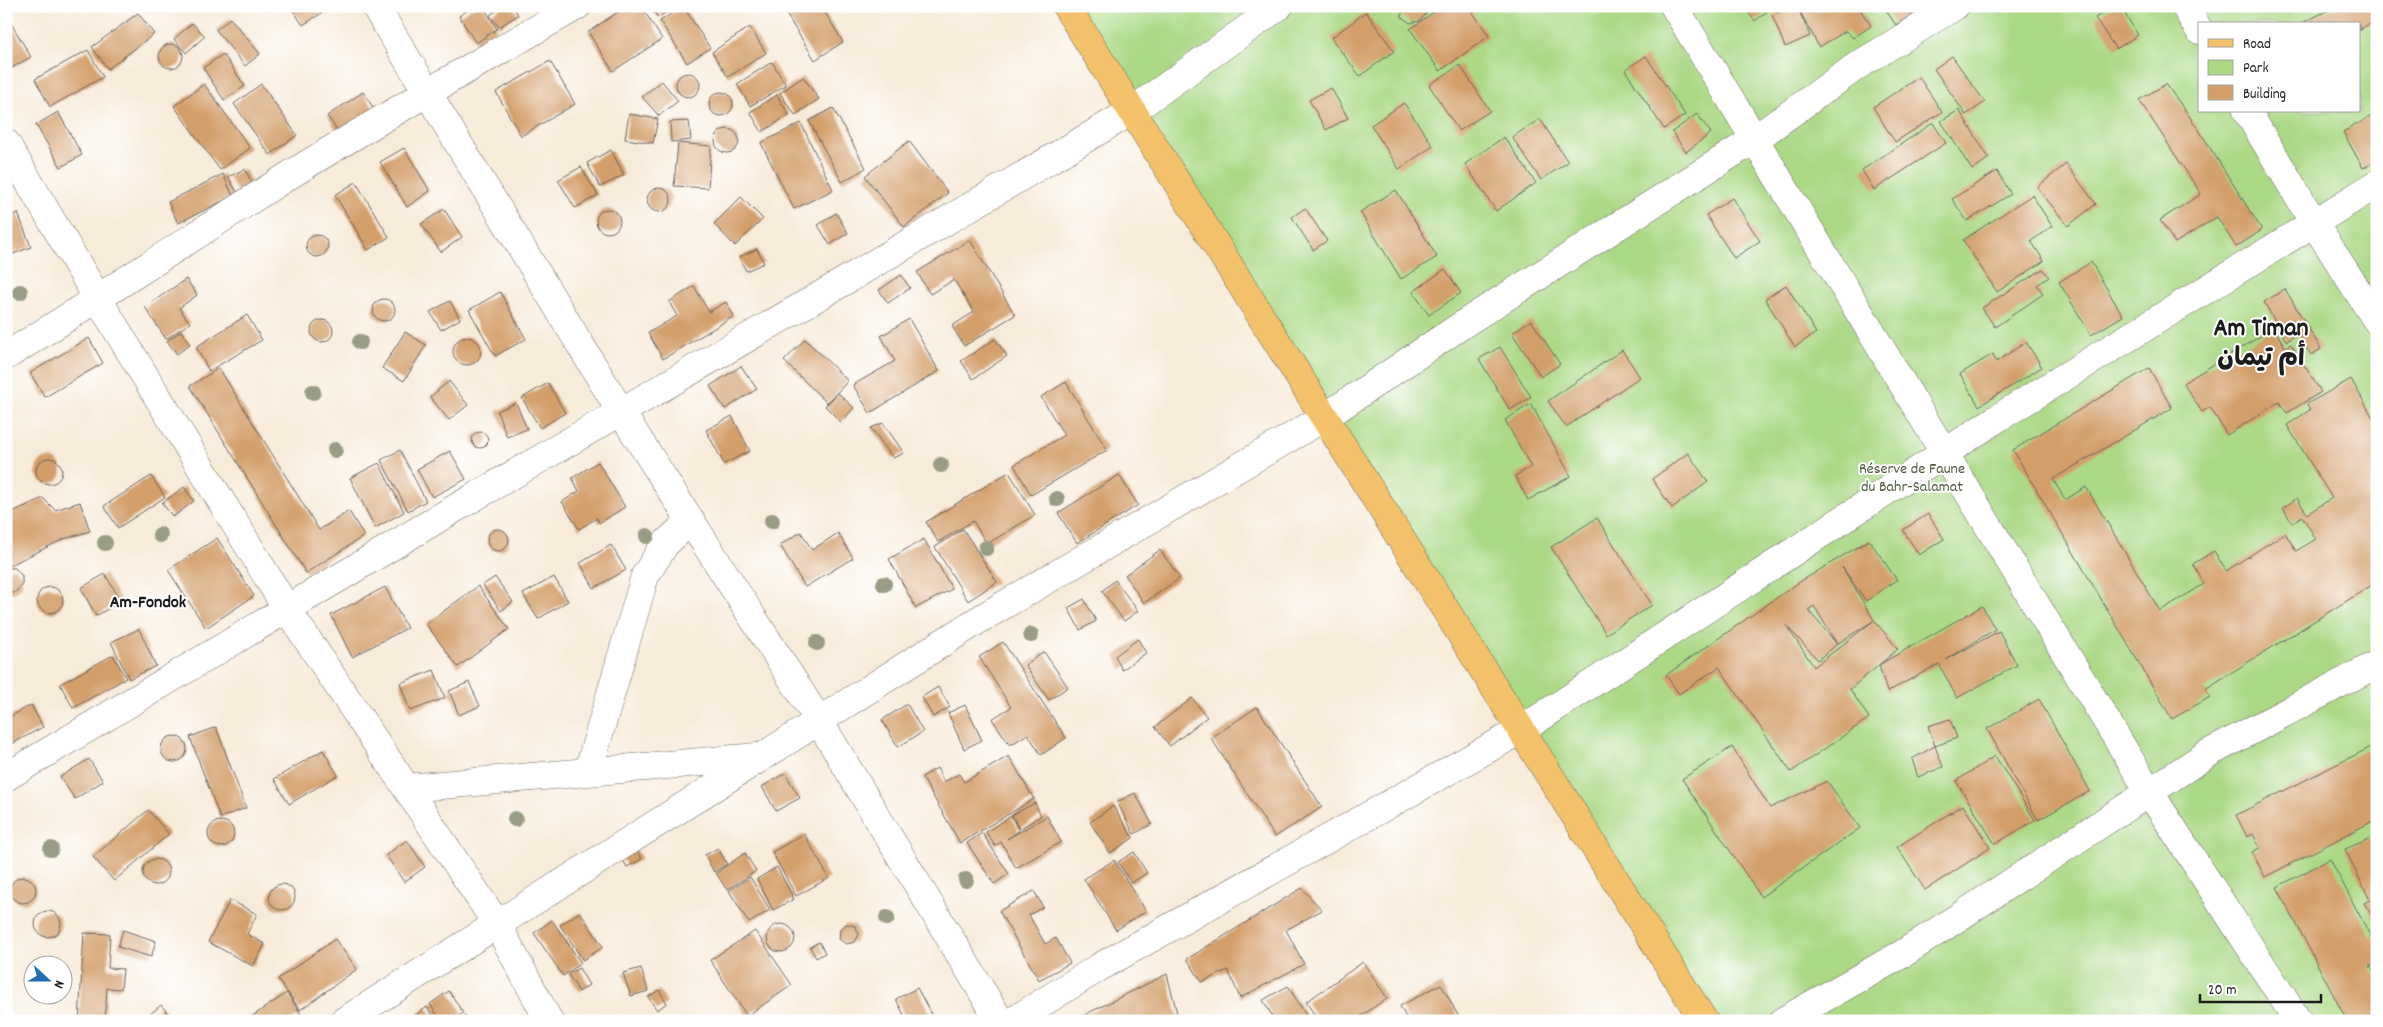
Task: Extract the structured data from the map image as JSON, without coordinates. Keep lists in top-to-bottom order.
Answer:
{
  "districts": ["Am Timan أم تيمان", "Am-Fondok"],
  "parks": ["Réserve de Faune du Bahr-Salamat"],
  "legend": ["Road", "Park", "Building"],
  "scale_bar": "20 m",
  "north": "right"
}
